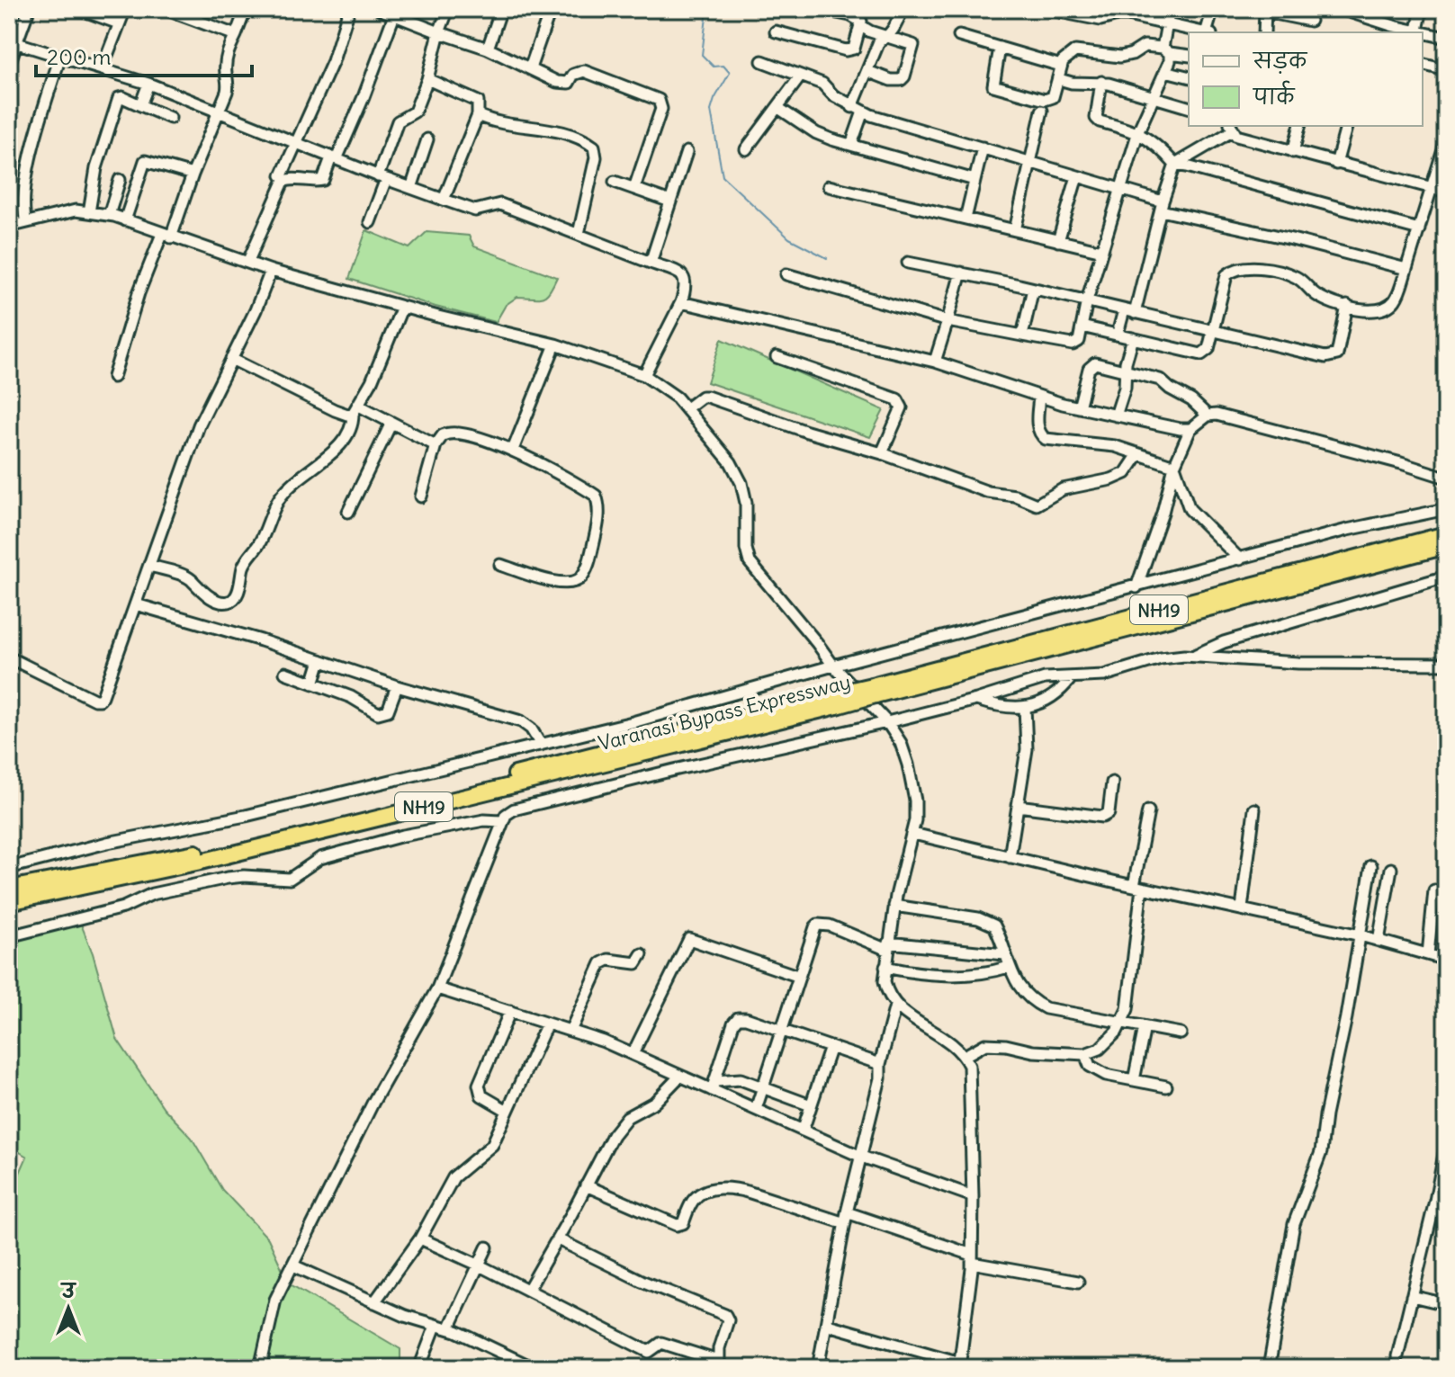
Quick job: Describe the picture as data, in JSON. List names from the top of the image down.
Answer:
{
  "streets": {
    "highway": ["NH19", "Varanasi Bypass Expressway"]
  },
  "legend": ["सड़क", "पार्क"],
  "scale_bar": "200 m",
  "north": "top"
}
